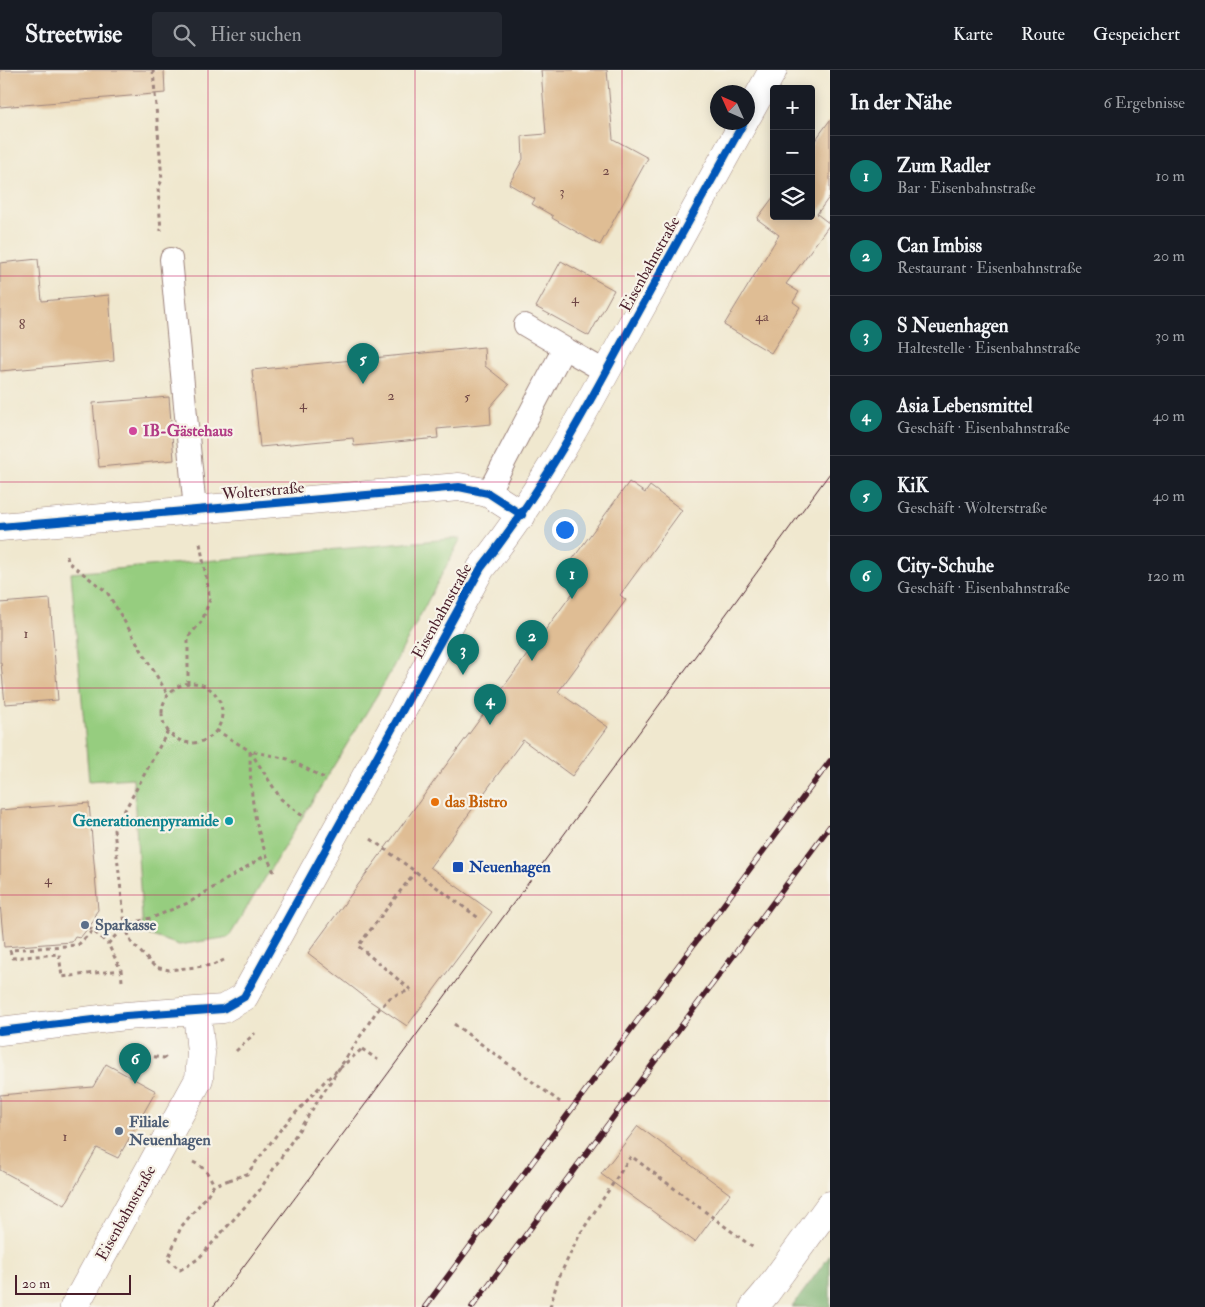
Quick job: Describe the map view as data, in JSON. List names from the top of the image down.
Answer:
{
  "streets": {
    "street": ["Eisenbahnstraße", "Wolterstraße"]
  },
  "crossings": [
    ["Eisenbahnstraße", "Wolterstraße"]
  ],
  "places": {
    "other": [
      "IB-Gästehaus",
      "das Bistro",
      "Generationenpyramide",
      "Sparkasse",
      "Filiale Neuenhagen"
    ],
    "transit": ["Neuenhagen"]
  },
  "house_numbers": [
    "2",
    "3",
    "4",
    "4a",
    "8",
    "2",
    "5",
    "4",
    "1",
    "4",
    "1"
  ],
  "scale_bar": "20 m",
  "north": "top left",
  "page": {
    "header": "Streetwise",
    "search": "Hier suchen",
    "nav": ["Karte", "Route", "Gespeichert"],
    "heading": ["In der Nähe", "6 Ergebnisse"],
    "map_buttons": ["+", "−"],
    "list": [
      {
        "mark": "1",
        "name": "Zum Radler",
        "note": "Bar · Eisenbahnstraße",
        "value": "10 m"
      },
      {
        "mark": "2",
        "name": "Can Imbiss",
        "note": "Restaurant · Eisenbahnstraße",
        "value": "20 m"
      },
      {
        "mark": "3",
        "name": "S Neuenhagen",
        "note": "Haltestelle · Eisenbahnstraße",
        "value": "30 m"
      },
      {
        "mark": "4",
        "name": "Asia Lebensmittel",
        "note": "Geschäft · Eisenbahnstraße",
        "value": "40 m"
      },
      {
        "mark": "5",
        "name": "KiK",
        "note": "Geschäft · Wolterstraße",
        "value": "40 m"
      },
      {
        "mark": "6",
        "name": "City-Schuhe",
        "note": "Geschäft · Eisenbahnstraße",
        "value": "120 m"
      }
    ],
    "pins": [
      "5",
      "1",
      "2",
      "3",
      "4",
      "6"
    ],
    "scale": "20 m"
  }
}
